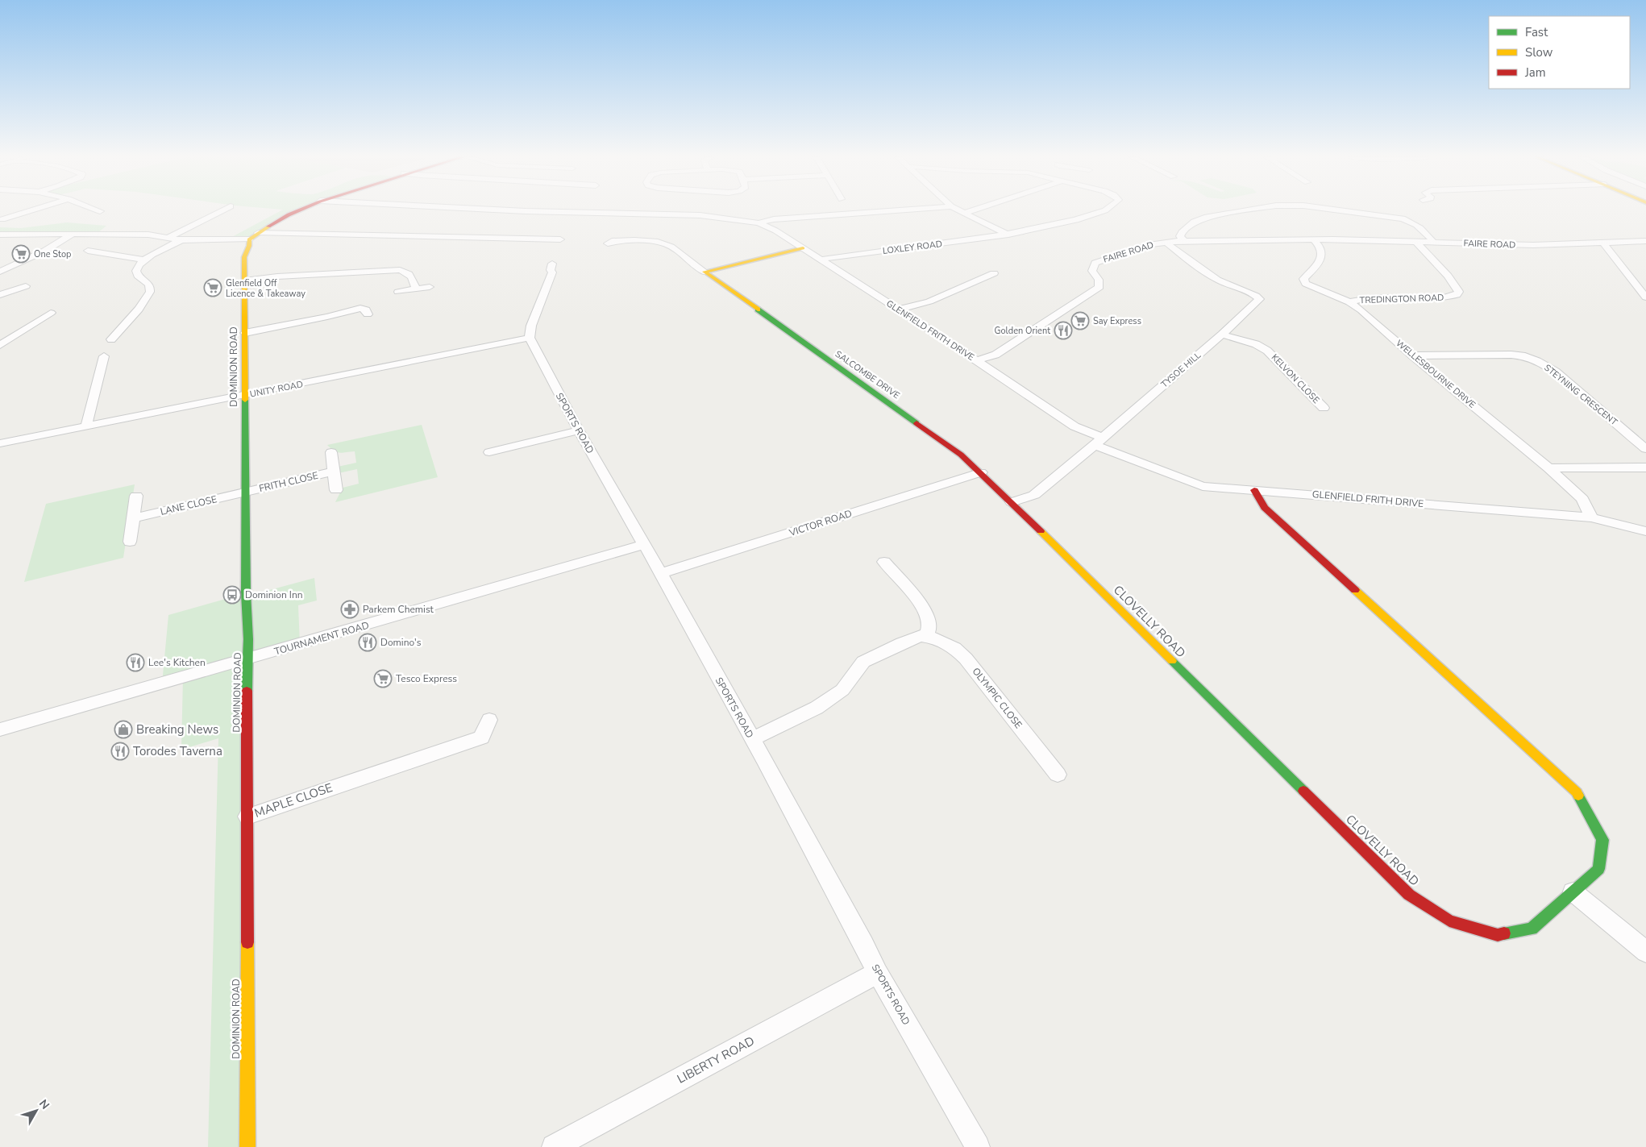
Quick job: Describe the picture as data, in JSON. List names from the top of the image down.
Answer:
{
  "streets": {
    "main road": ["DOMINION ROAD", "SALCOMBE DRIVE", "CLOVELLY ROAD"],
    "street": [
      "FAIRE ROAD",
      "LOXLEY ROAD",
      "TREDINGTON ROAD",
      "GLENFIELD FRITH DRIVE",
      "TYSOE HILL",
      "WELLESBOURNE DRIVE",
      "KELVON CLOSE",
      "UNITY ROAD",
      "STEYNING CRESCENT",
      "SPORTS ROAD",
      "FRITH CLOSE",
      "LANE CLOSE",
      "VICTOR ROAD",
      "TOURNAMENT ROAD",
      "OLYMPIC CLOSE",
      "MAPLE CLOSE",
      "LIBERTY ROAD"
    ]
  },
  "crossings": [
    ["FAIRE ROAD", "TREDINGTON ROAD"],
    ["FAIRE ROAD", "GLENFIELD FRITH DRIVE"],
    ["FAIRE ROAD", "TYSOE HILL"],
    ["FAIRE ROAD", "WELLESBOURNE DRIVE"],
    ["LOXLEY ROAD", "GLENFIELD FRITH DRIVE"],
    ["TREDINGTON ROAD", "WELLESBOURNE DRIVE"],
    ["GLENFIELD FRITH DRIVE", "TYSOE HILL"],
    ["GLENFIELD FRITH DRIVE", "WELLESBOURNE DRIVE"],
    ["GLENFIELD FRITH DRIVE", "CLOVELLY ROAD"],
    ["DOMINION ROAD", "UNITY ROAD"],
    ["DOMINION ROAD", "FRITH CLOSE"],
    ["DOMINION ROAD", "LANE CLOSE"],
    ["DOMINION ROAD", "TOURNAMENT ROAD"],
    ["DOMINION ROAD", "MAPLE CLOSE"],
    ["TYSOE HILL", "SALCOMBE DRIVE"],
    ["TYSOE HILL", "KELVON CLOSE"],
    ["TYSOE HILL", "CLOVELLY ROAD"],
    ["WELLESBOURNE DRIVE", "STEYNING CRESCENT"],
    ["SALCOMBE DRIVE", "VICTOR ROAD"],
    ["SALCOMBE DRIVE", "CLOVELLY ROAD"],
    ["UNITY ROAD", "SPORTS ROAD"],
    ["SPORTS ROAD", "VICTOR ROAD"],
    ["SPORTS ROAD", "TOURNAMENT ROAD"],
    ["SPORTS ROAD", "LIBERTY ROAD"],
    ["FRITH CLOSE", "LANE CLOSE"]
  ],
  "places": {
    "supermarket": [
      "One Stop",
      "Glenfield Off Licence & Takeaway",
      "Say Express",
      "Tesco Express"
    ],
    "restaurant": [
      "Golden Orient",
      "Domino's",
      "Lee's Kitchen",
      "Torodes Taverna"
    ],
    "bus stop": ["Dominion Inn"],
    "pharmacy": ["Parkem Chemist"],
    "shop": ["Breaking News"]
  },
  "legend": ["Fast", "Slow", "Jam"],
  "north": "top right"
}
